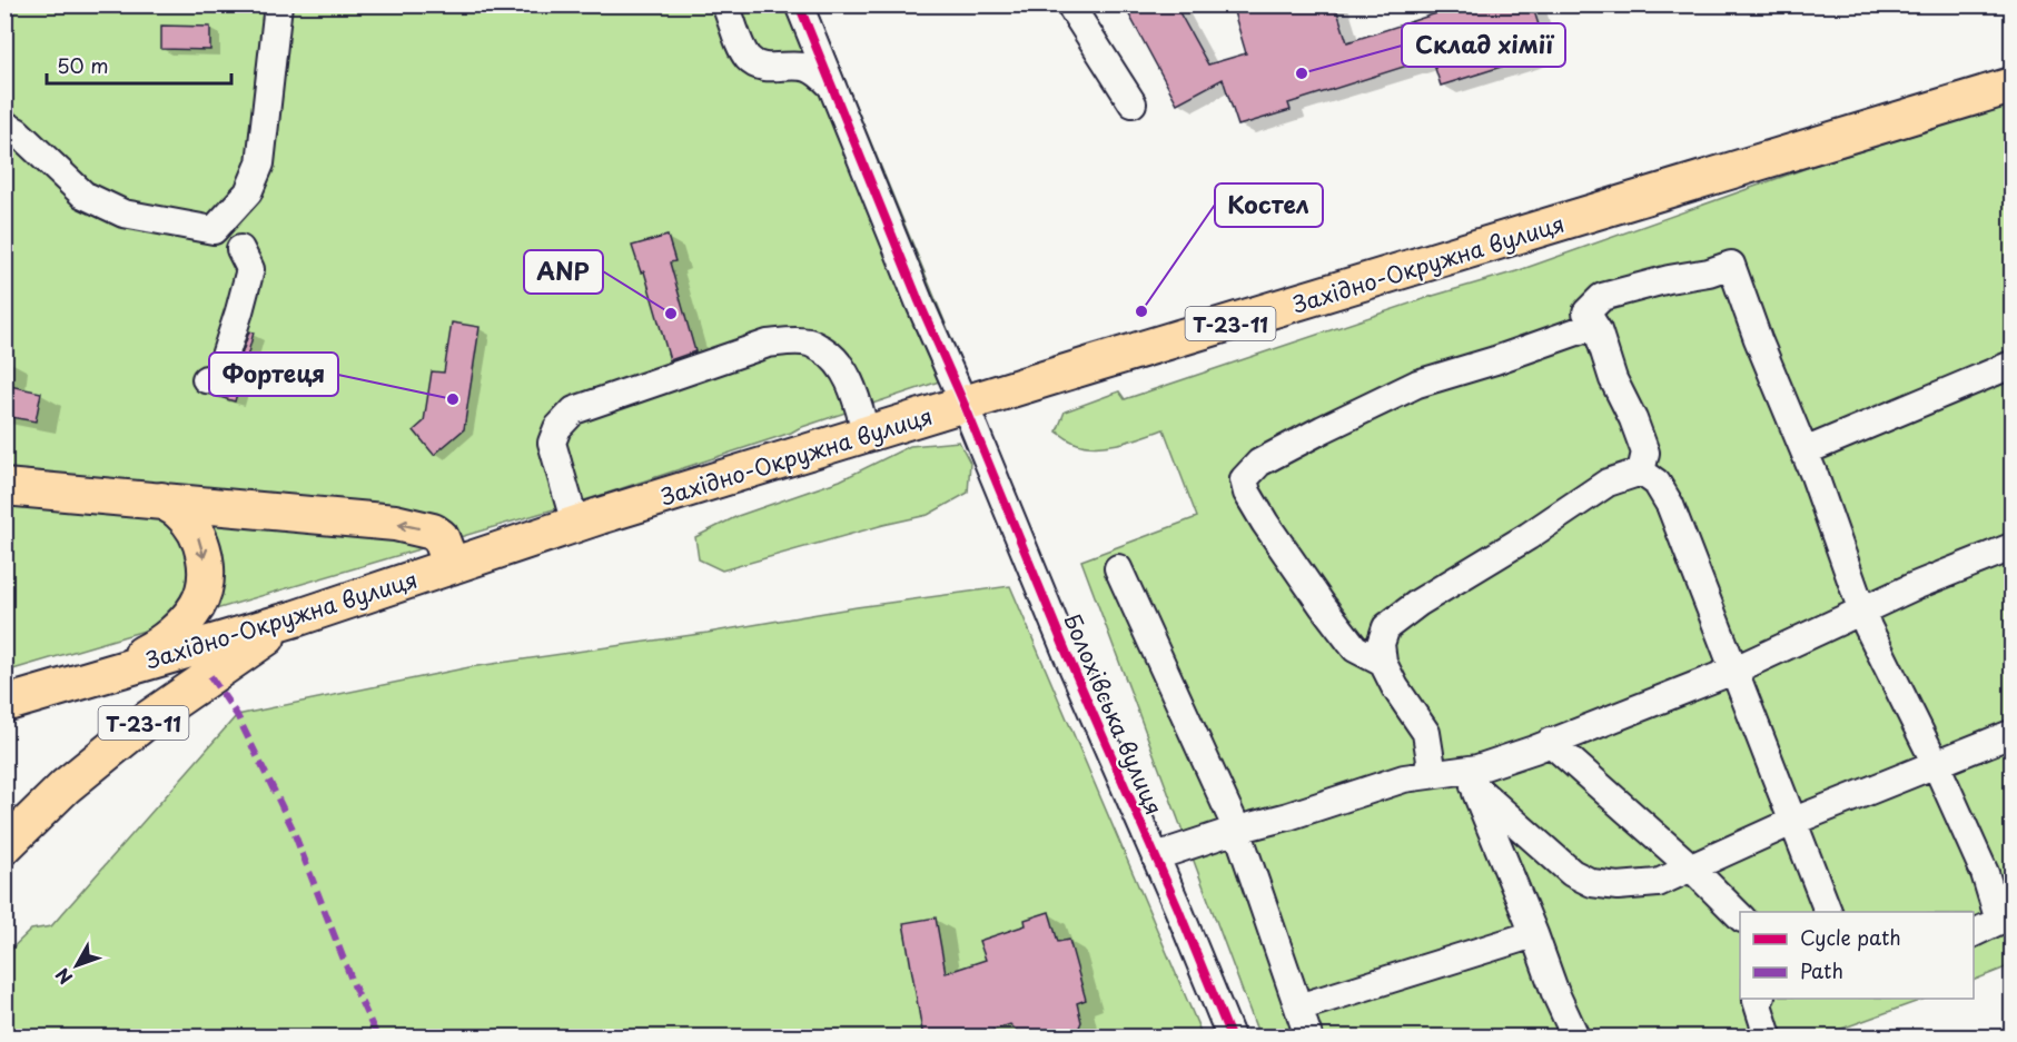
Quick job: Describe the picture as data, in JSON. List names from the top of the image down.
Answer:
{
  "streets": {
    "main road": ["Західно-Окружна вулиця", "Т-23-11"],
    "street": ["Болохівська вулиця"]
  },
  "crossings": [
    ["Західно-Окружна вулиця", "Т-23-11"],
    ["Західно-Окружна вулиця", "Болохівська вулиця"]
  ],
  "places": [
    "Склад хімії",
    "Костел",
    "ANP",
    "Фортеця"
  ],
  "legend": ["Cycle path", "Path"],
  "scale_bar": "50 m",
  "north": "bottom left"
}
